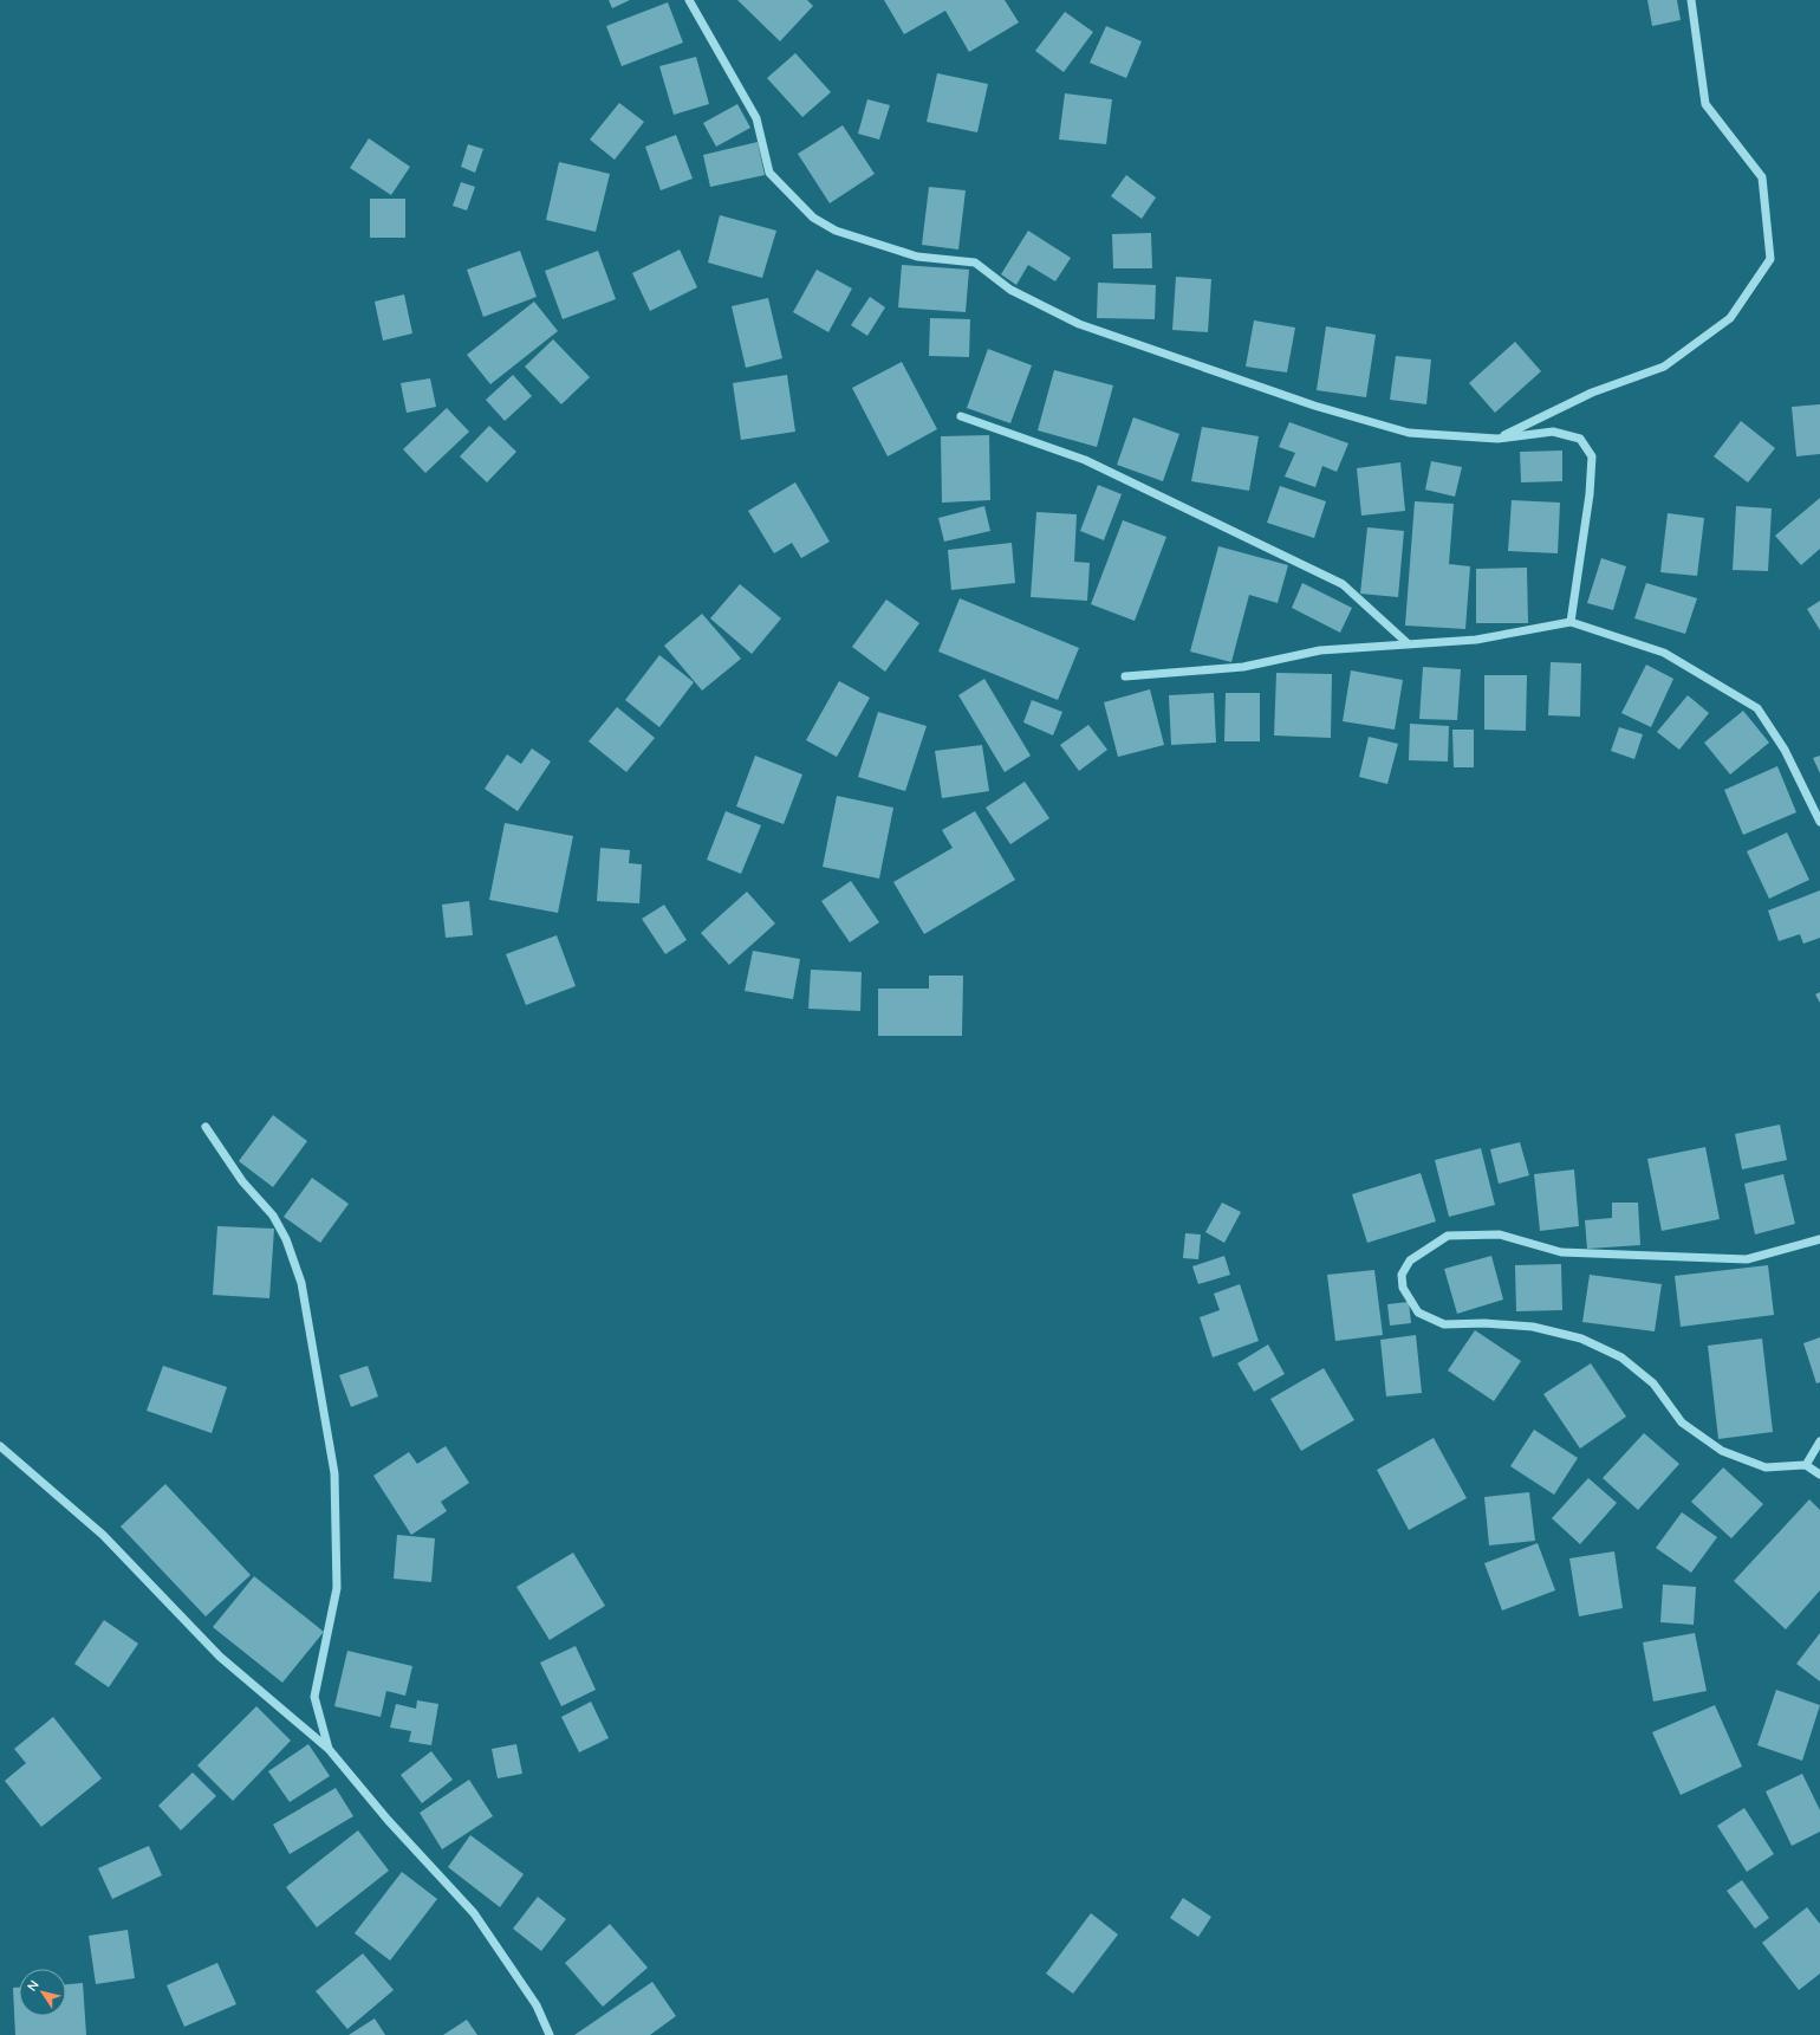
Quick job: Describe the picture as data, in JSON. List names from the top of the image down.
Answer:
{
  "north": "top left"
}
